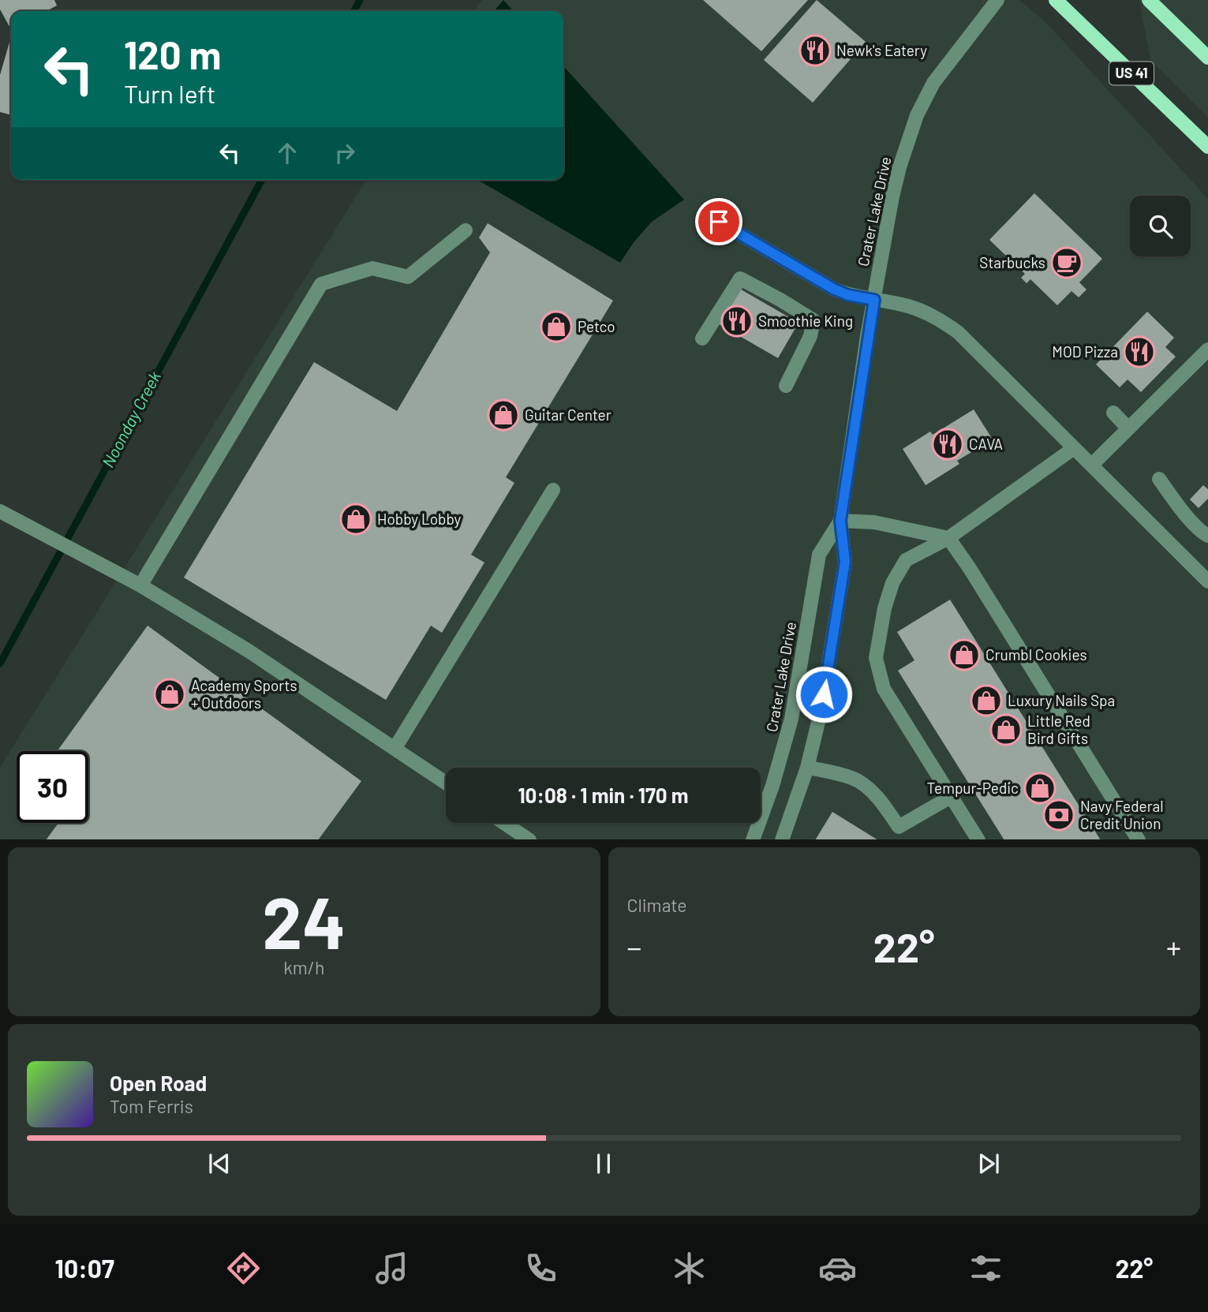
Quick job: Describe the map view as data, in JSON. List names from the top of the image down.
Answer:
{
  "streets": {
    "main road": ["US 41"],
    "street": ["Crater Lake Drive"]
  },
  "water": ["Noonday Creek"],
  "places": {
    "restaurant": [
      "Newk's Eatery",
      "Smoothie King",
      "MOD Pizza",
      "CAVA"
    ],
    "cafe": ["Starbucks"],
    "shop": [
      "Petco",
      "Guitar Center",
      "Hobby Lobby",
      "Crumbl Cookies",
      "Academy Sports + Outdoors",
      "Luxury Nails Spa",
      "Little Red Bird Gifts",
      "Tempur-Pedic"
    ],
    "bank": ["Navy Federal Credit Union"]
  },
  "page": {
    "turn": ["120 m", "Turn left"],
    "limit": "30",
    "trip": "10:08 · 1 min · 170 m",
    "tile": [
      ["24", "km/h"],
      "Climate"
    ],
    "heat": ["−", "22°", "+"],
    "song": ["Open Road", "Tom Ferris"],
    "tabs": ["10:07", "22°"]
  }
}
